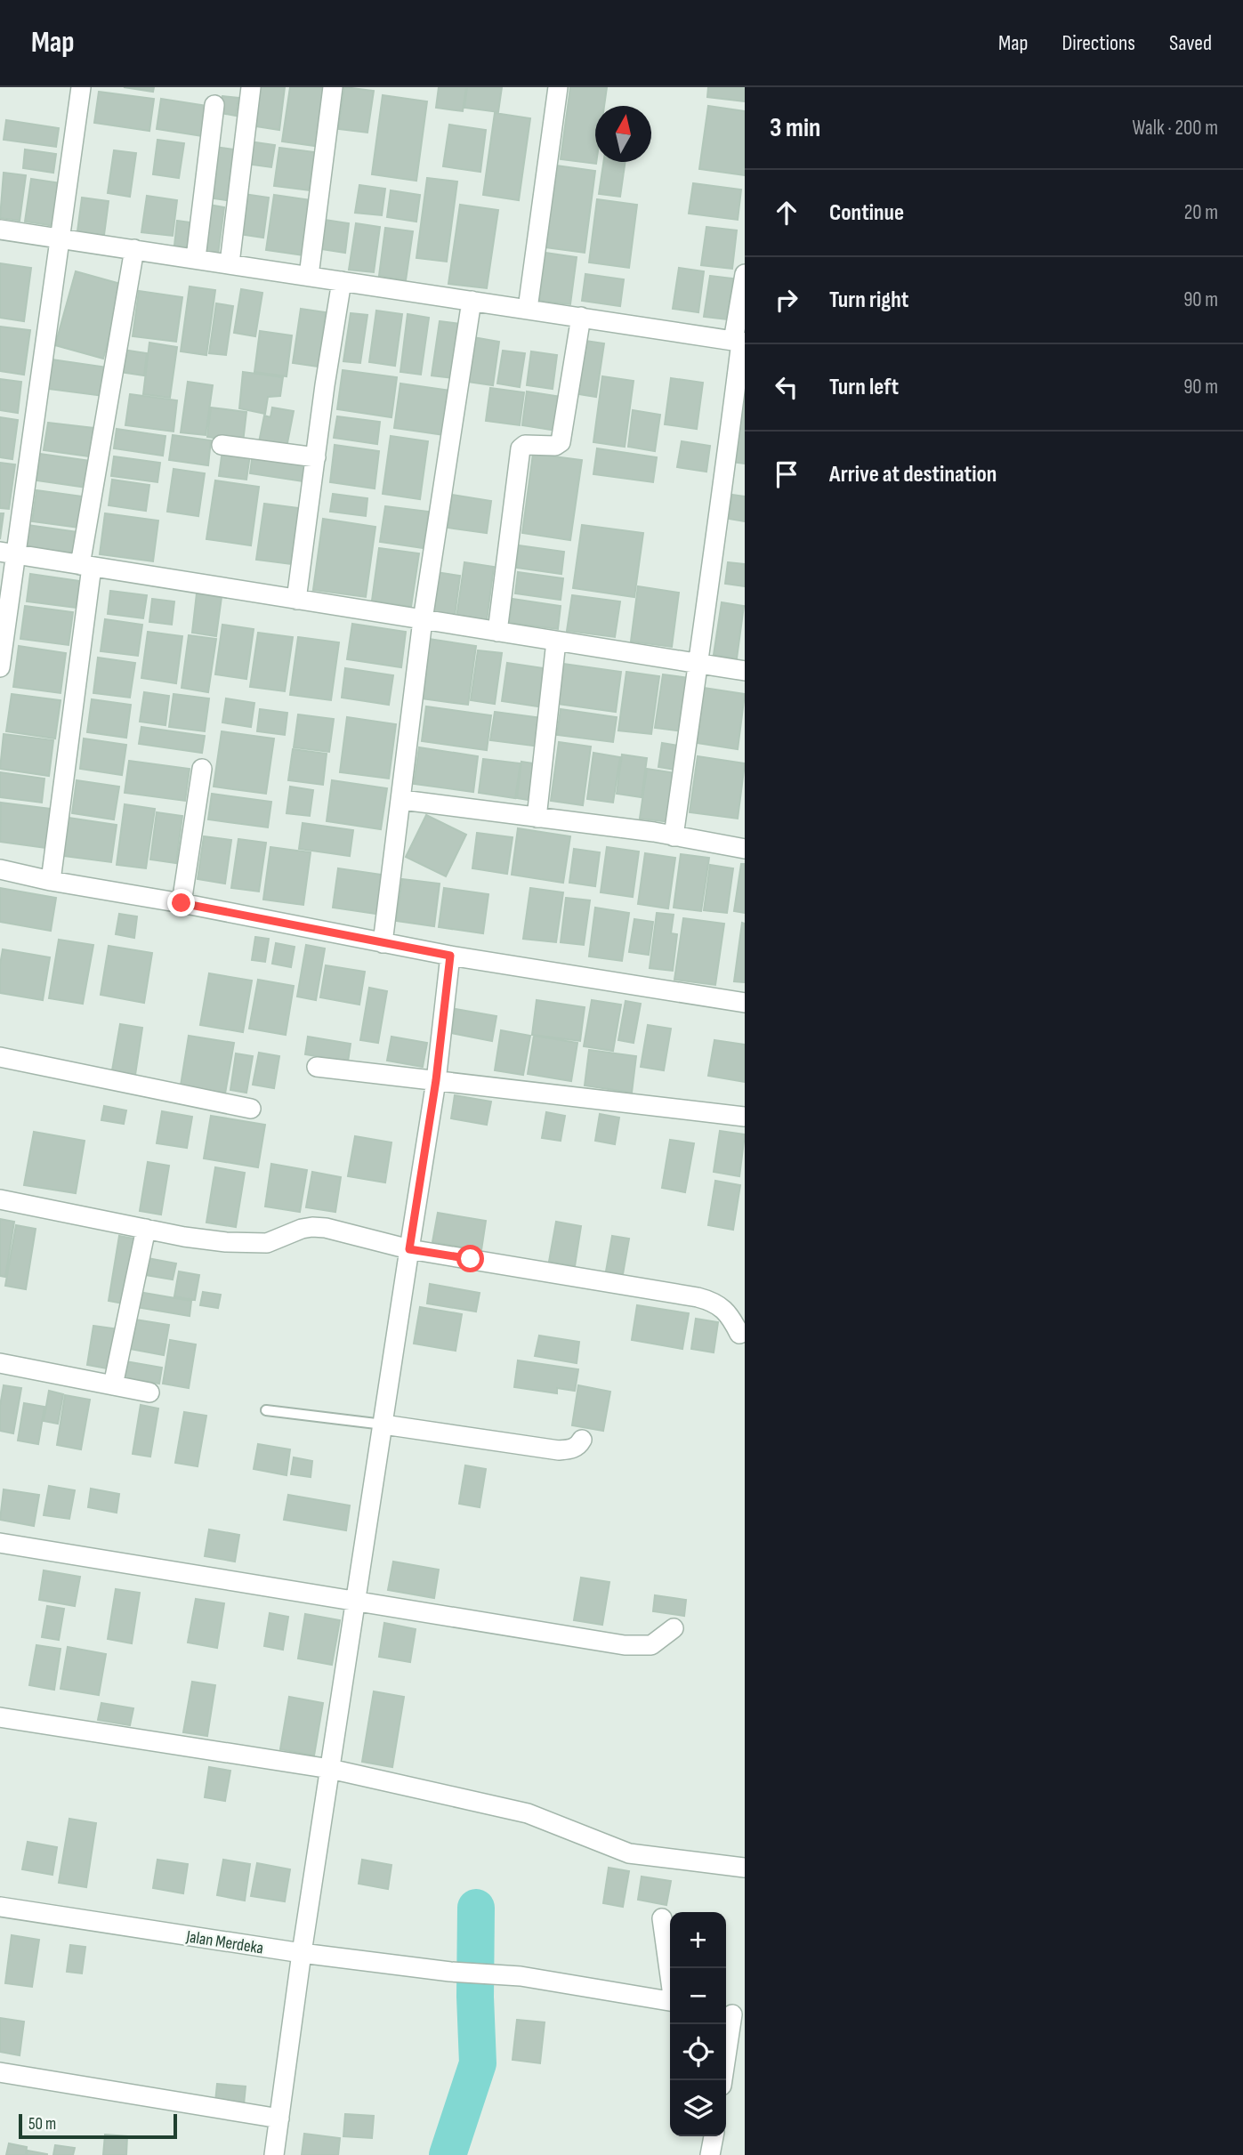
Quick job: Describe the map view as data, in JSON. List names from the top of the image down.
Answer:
{
  "streets": {
    "street": ["Jalan Merdeka"]
  },
  "scale_bar": "50 m",
  "north": "top",
  "page": {
    "header": "Map",
    "nav": ["Map", "Directions", "Saved"],
    "heading": ["3 min", "Walk · 200 m"],
    "list": [
      ["Continue", "20 m"],
      ["Turn right", "90 m"],
      ["Turn left", "90 m"],
      "Arrive at destination"
    ],
    "map_buttons": ["+", "−"],
    "scale": "50 m"
  }
}
